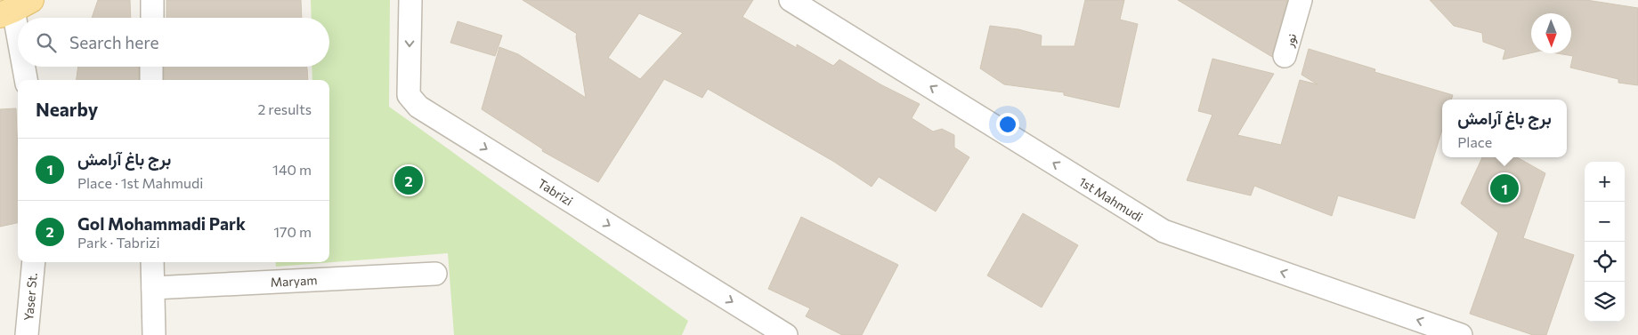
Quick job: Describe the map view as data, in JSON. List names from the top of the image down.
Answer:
{
  "streets": {
    "street": [
      "نور",
      "Tabrizi",
      "1st Mahmudi",
      "Maryam",
      "Yaser St."
    ]
  },
  "one_way": ["Tabrizi", "1st Mahmudi"],
  "north": "bottom",
  "page": {
    "search": "Search here",
    "heading": ["Nearby", "2 results"],
    "popup": ["برج باغ آرامش", "Place"],
    "list": [
      {
        "mark": "1",
        "name": "برج باغ آرامش",
        "note": "Place · 1st Mahmudi",
        "value": "140 m"
      },
      {
        "mark": "2",
        "name": "Gol Mohammadi Park",
        "note": "Park · Tabrizi",
        "value": "170 m"
      }
    ],
    "map_buttons": ["+", "−"],
    "pins": ["2", "1"]
  }
}
